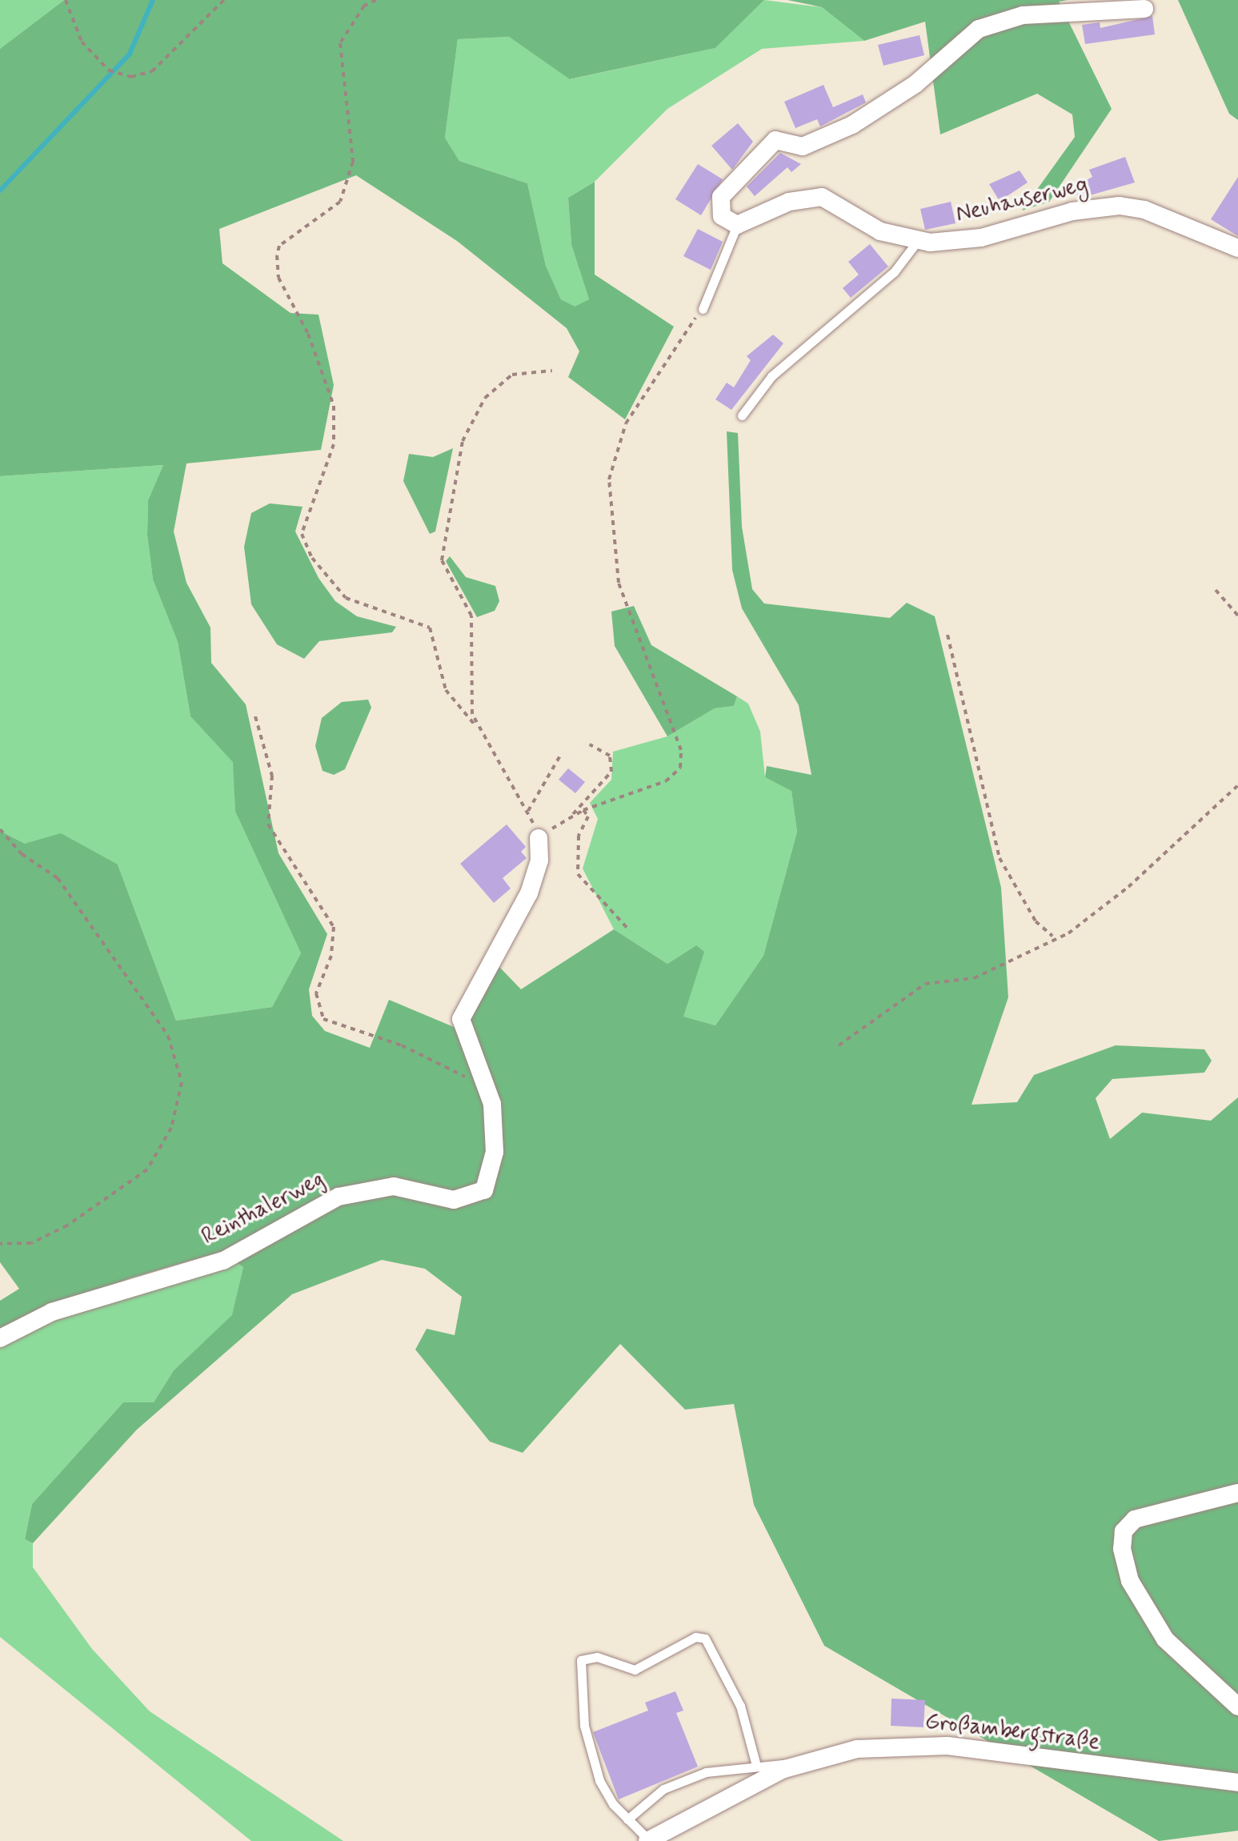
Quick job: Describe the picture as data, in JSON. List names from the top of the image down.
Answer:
{
  "streets": {
    "street": ["Neuhauserweg", "Reinthalerweg", "Großambergstraße"]
  }
}
